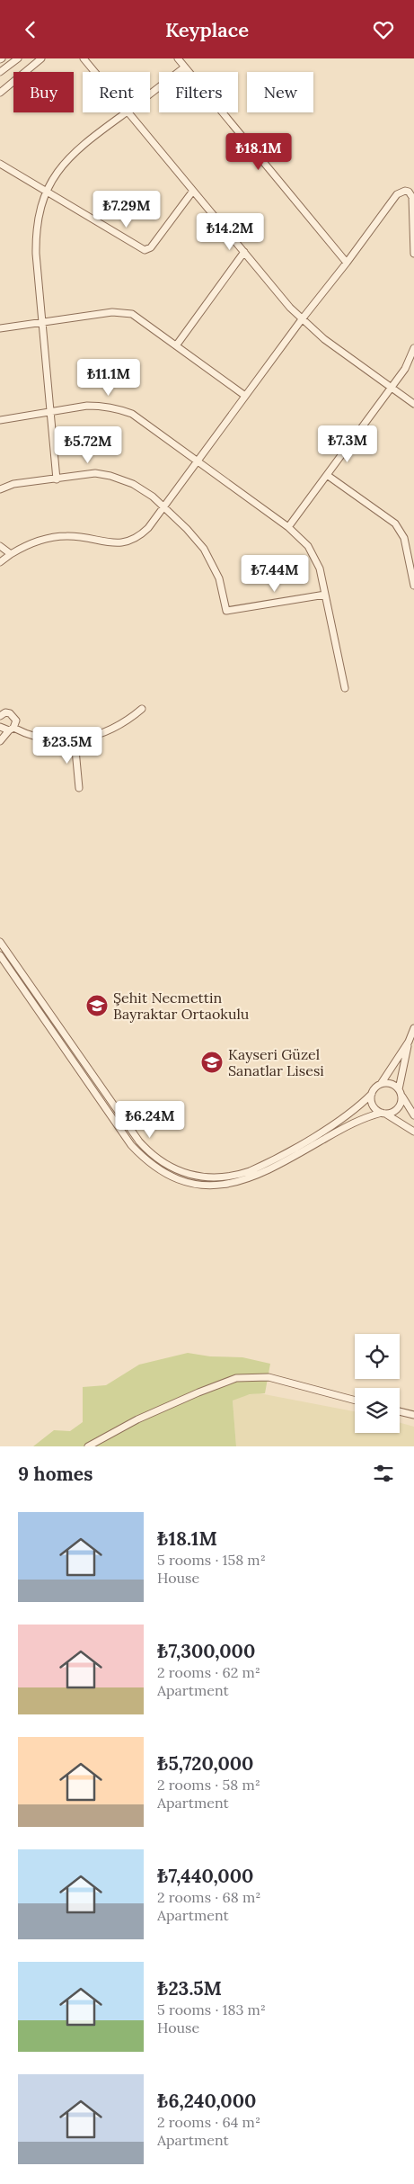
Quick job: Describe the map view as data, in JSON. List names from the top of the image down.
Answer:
{
  "places": {
    "school or university": ["Şehit Necmettin Bayraktar Ortaokulu", "Kayseri Güzel Sanatlar Lisesi"]
  },
  "page": {
    "header": "Keyplace",
    "chip": [
      "Buy",
      "Rent",
      "Filters",
      "New"
    ],
    "price": [
      "₺18.1M",
      "₺7.29M",
      "₺14.2M",
      "₺11.1M",
      "₺7.3M",
      "₺5.72M",
      "₺7.44M",
      "₺23.5M",
      "₺6.24M"
    ],
    "heading": "9 homes",
    "list": [
      {
        "name": "₺18.1M",
        "note": "5 rooms · 158 m² · House"
      },
      {
        "name": "₺7,300,000",
        "note": "2 rooms · 62 m² · Apartment"
      },
      {
        "name": "₺5,720,000",
        "note": "2 rooms · 58 m² · Apartment"
      },
      {
        "name": "₺7,440,000",
        "note": "2 rooms · 68 m² · Apartment"
      },
      {
        "name": "₺23.5M",
        "note": "5 rooms · 183 m² · House"
      },
      {
        "name": "₺6,240,000",
        "note": "2 rooms · 64 m² · Apartment"
      }
    ]
  }
}
